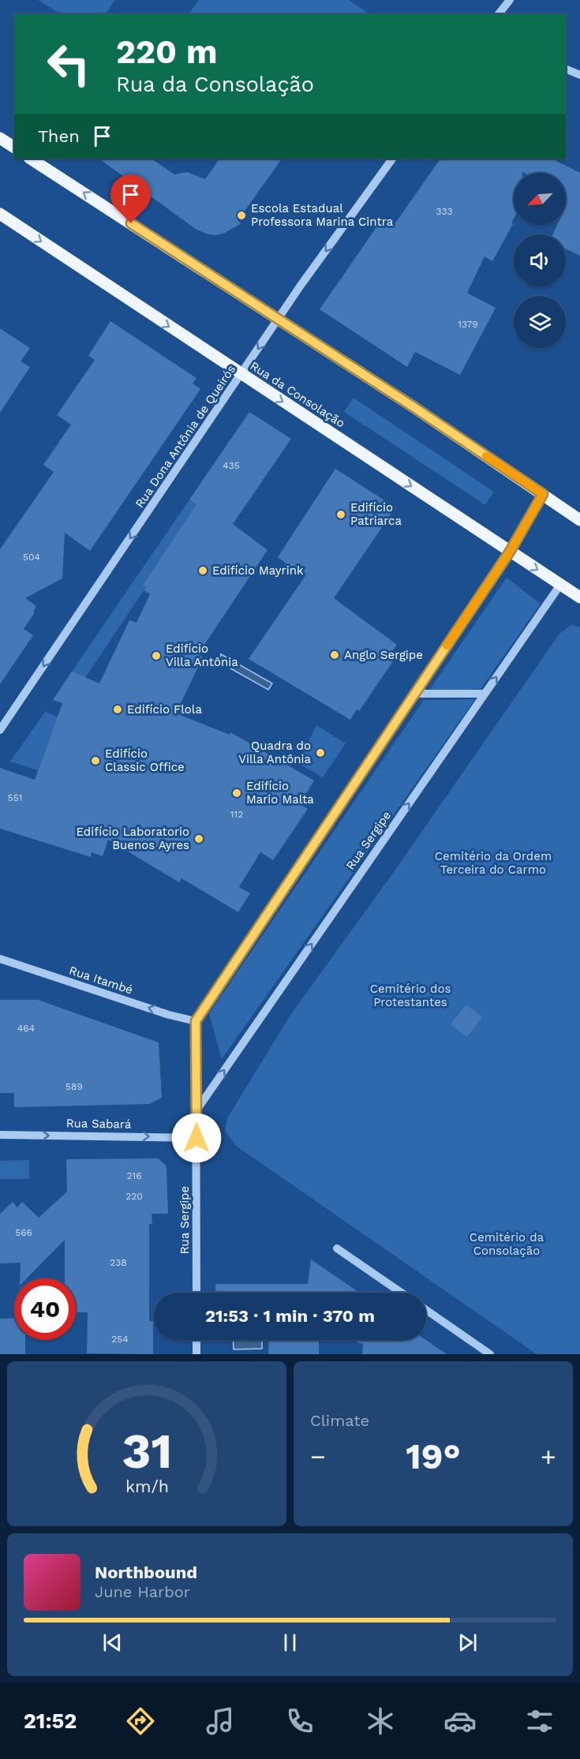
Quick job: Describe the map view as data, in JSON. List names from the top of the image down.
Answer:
{
  "streets": {
    "main road": ["Rua da Consolação"],
    "street": [
      "Rua Dona Antônia de Queirós",
      "Rua Sergipe",
      "Rua Itambé",
      "Rua Sabará"
    ]
  },
  "crossings": [
    ["Rua da Consolação", "Rua Dona Antônia de Queirós"],
    ["Rua da Consolação", "Rua Sergipe"],
    ["Rua Sergipe", "Rua Itambé"],
    ["Rua Sergipe", "Rua Sabará"]
  ],
  "one_way": ["Rua Dona Antônia de Queirós", "Rua Itambé", "Rua Sabará"],
  "parks": ["Cemitério da Ordem Terceira do Carmo", "Cemitério dos Protestantes", "Cemitério da Consolação"],
  "places": [
    "Escola Estadual Professora Marina Cintra",
    "Edifício Patriarca",
    "Edifício Mayrink",
    "Anglo Sergipe",
    "Edifício Villa Antônia",
    "Edifício Flola",
    "Quadra do Villa Antônia",
    "Edifício Classic Office",
    "Edifício Mario Malta",
    "Edifício Laboratorio Buenos Ayres"
  ],
  "house_numbers": [
    "333",
    "1379",
    "435",
    "504",
    "551",
    "112",
    "464",
    "589",
    "216",
    "220",
    "566",
    "238",
    "254"
  ],
  "north": "bottom left",
  "page": {
    "turn": ["220 m", "Rua da Consolação"],
    "then": "Then",
    "limit": "40",
    "trip": "21:53 · 1 min · 370 m",
    "tile": "Climate",
    "heat": ["−", "19°", "+"],
    "song": ["Northbound", "June Harbor"],
    "tabs": "21:52",
    "gauge": ["31", "km/h"]
  }
}
